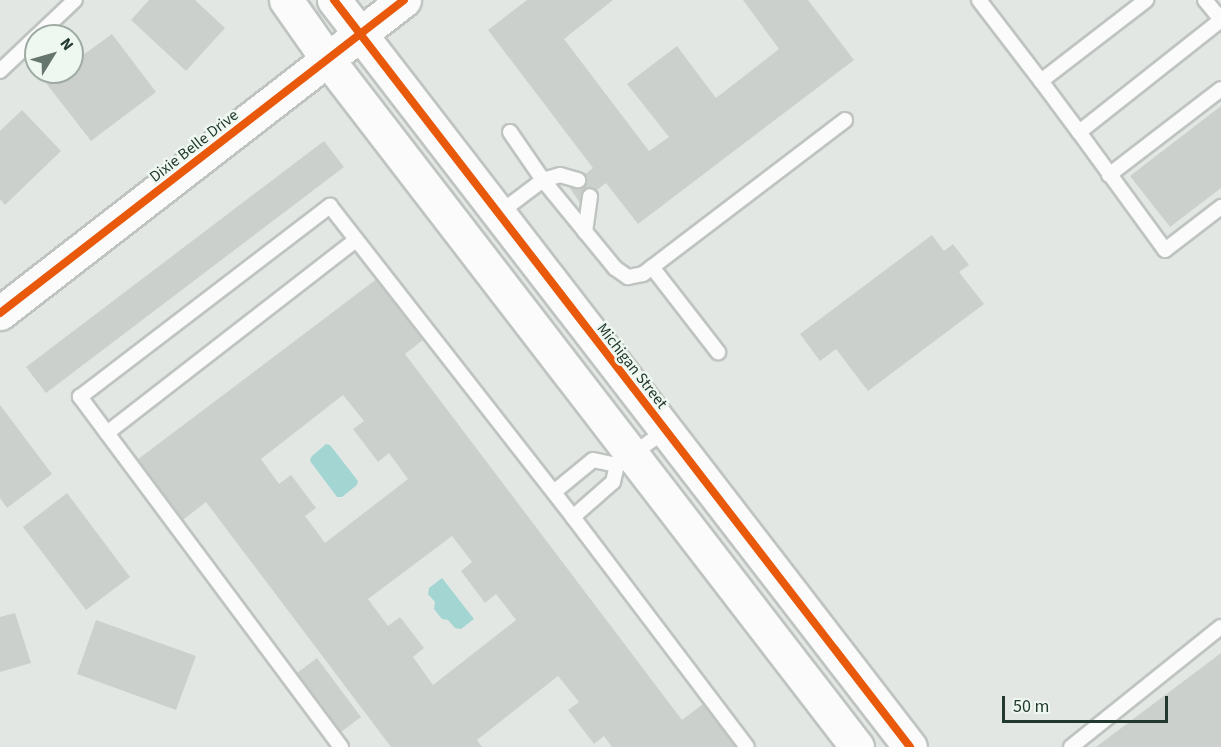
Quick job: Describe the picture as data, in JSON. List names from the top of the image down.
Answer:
{
  "streets": {
    "street": ["Dixie Belle Drive", "Michigan Street"]
  },
  "crossings": [
    ["Dixie Belle Drive", "Michigan Street"]
  ],
  "scale_bar": "50 m",
  "north": "top right"
}
